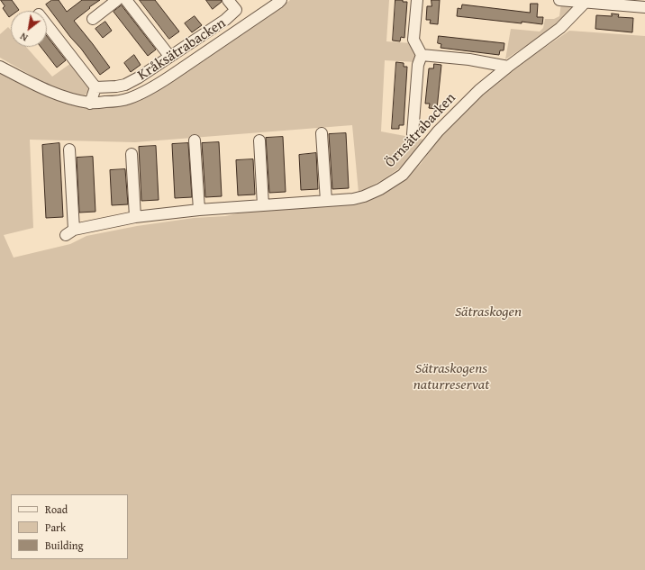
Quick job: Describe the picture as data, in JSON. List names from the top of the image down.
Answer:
{
  "streets": {
    "street": ["Kråksätrabacken", "Örnsätrabacken"]
  },
  "parks": ["Sätraskogen", "Sätraskogens naturreservat"],
  "legend": ["Road", "Park", "Building"],
  "north": "bottom left"
}
